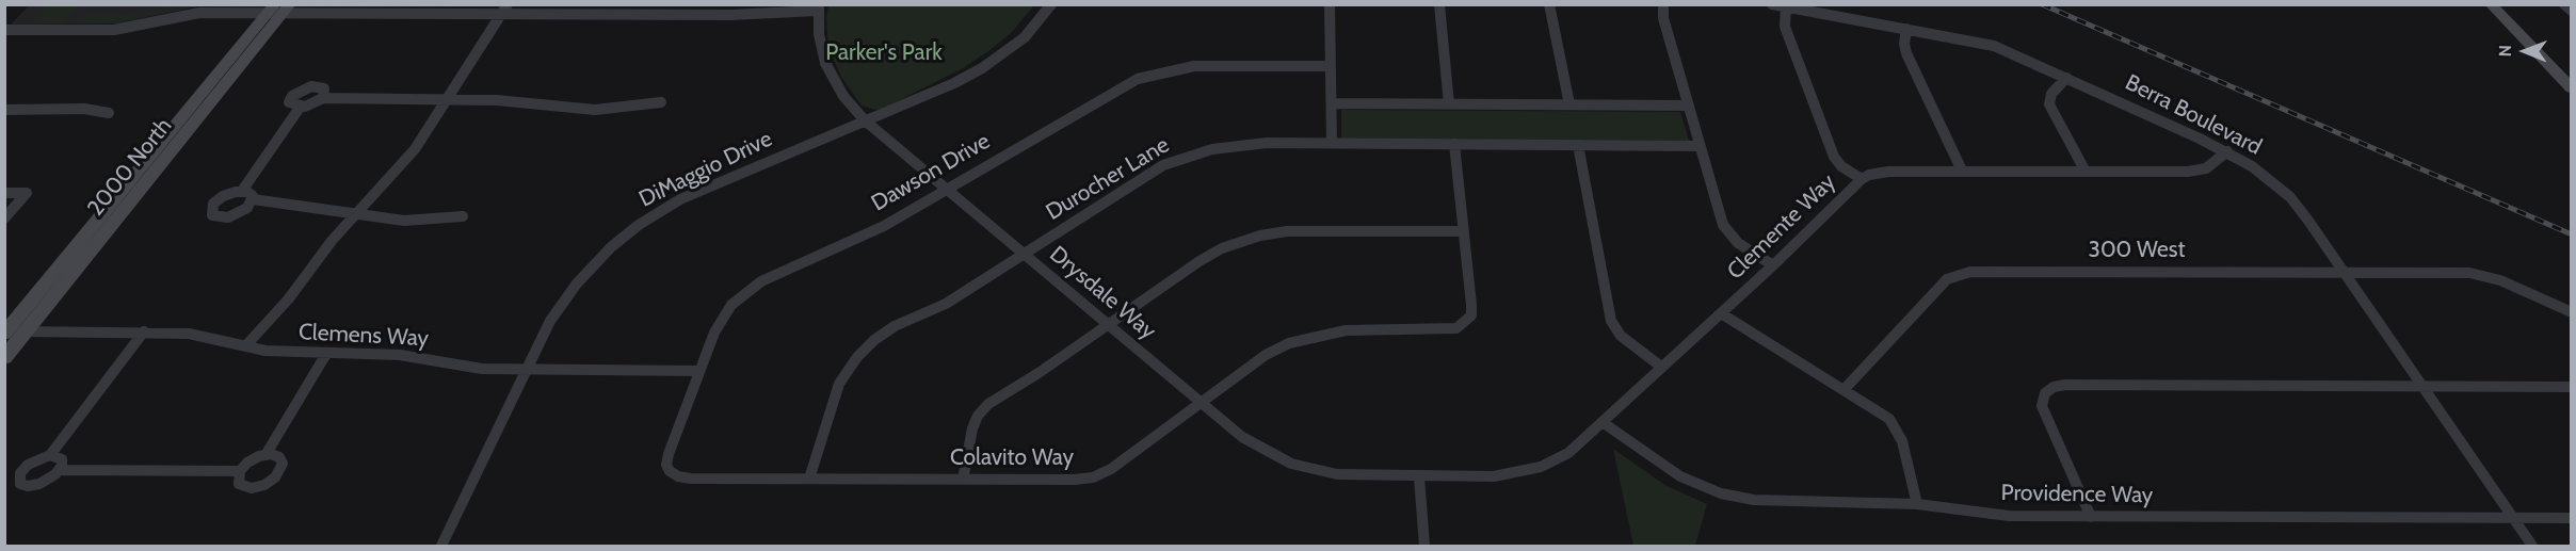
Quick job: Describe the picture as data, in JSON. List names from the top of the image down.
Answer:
{
  "streets": {
    "street": [
      "Berra Boulevard",
      "2000 North",
      "DiMaggio Drive",
      "Dawson Drive",
      "Durocher Lane",
      "Clemente Way",
      "300 West",
      "Drysdale Way",
      "Clemens Way",
      "Colavito Way",
      "Providence Way"
    ]
  },
  "crossings": [
    ["Berra Boulevard", "Clemente Way"],
    ["Berra Boulevard", "300 West"],
    ["Berra Boulevard", "Providence Way"],
    ["2000 North", "Clemens Way"],
    ["DiMaggio Drive", "Drysdale Way"],
    ["DiMaggio Drive", "Clemens Way"],
    ["Dawson Drive", "Drysdale Way"],
    ["Dawson Drive", "Clemens Way"],
    ["Dawson Drive", "Colavito Way"],
    ["Durocher Lane", "Drysdale Way"],
    ["Durocher Lane", "Colavito Way"],
    ["Clemente Way", "Drysdale Way"],
    ["Clemente Way", "Providence Way"],
    ["Drysdale Way", "Colavito Way"]
  ],
  "parks": ["Parker's Park"],
  "north": "left"
}
